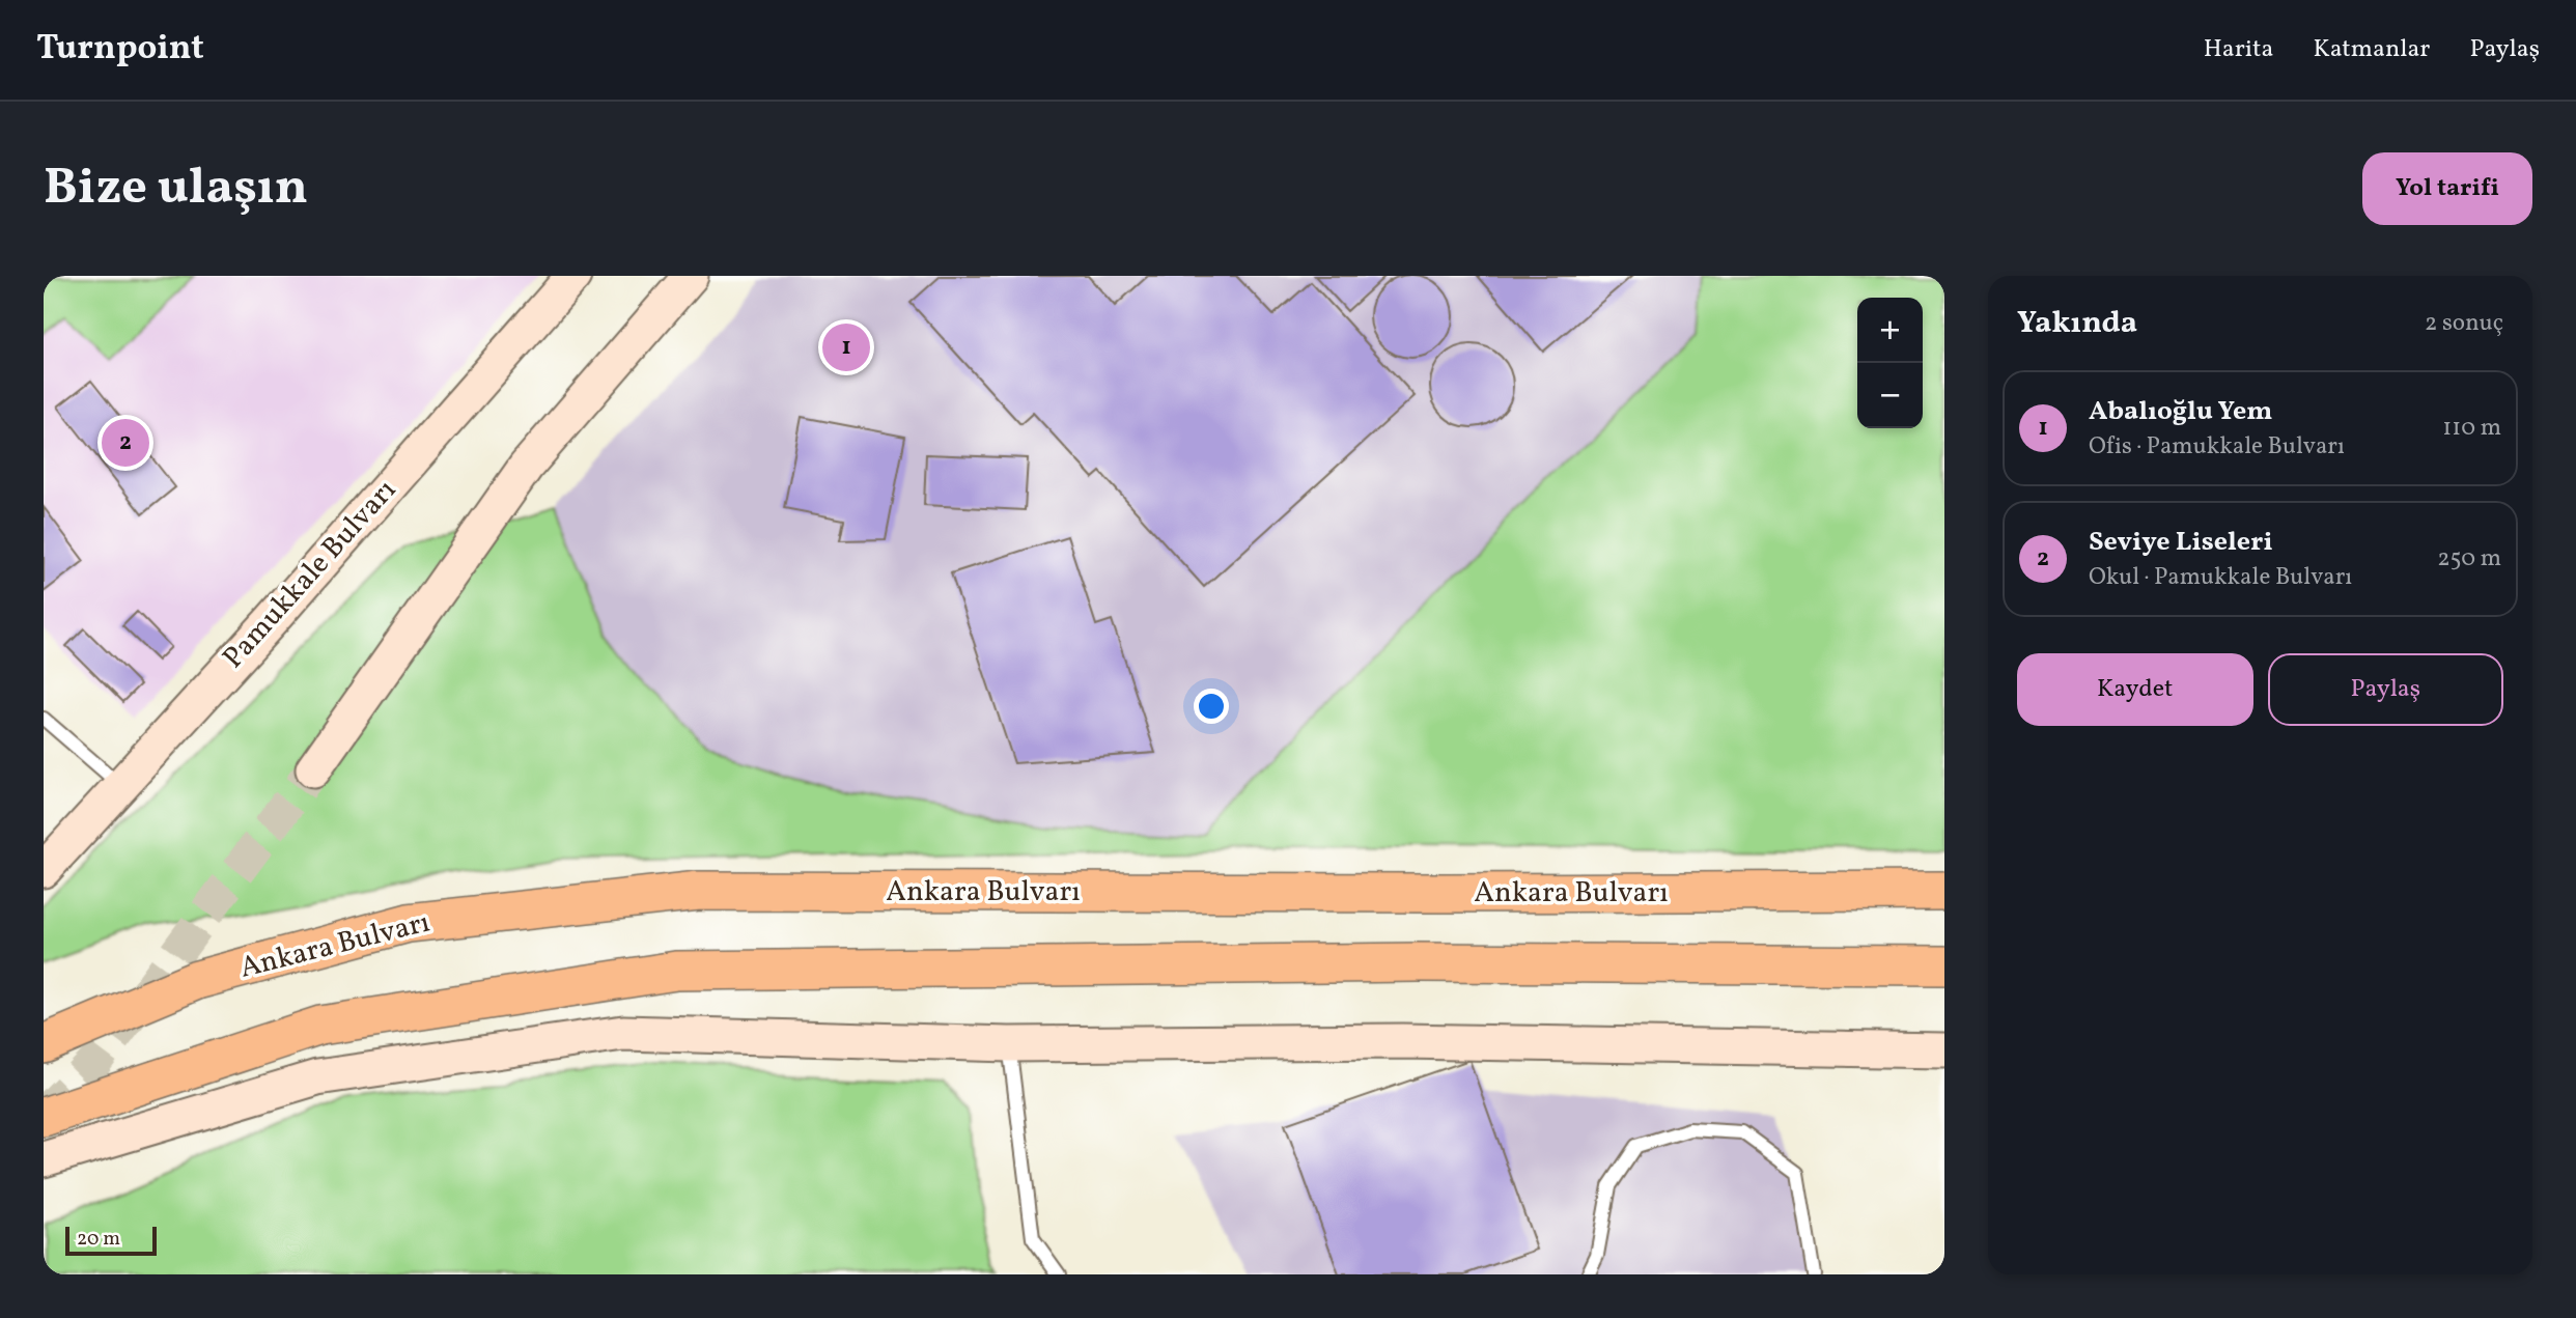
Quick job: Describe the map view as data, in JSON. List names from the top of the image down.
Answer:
{
  "streets": {
    "main road": ["Pamukkale Bulvarı", "Ankara Bulvarı"]
  },
  "scale_bar": "20 m",
  "page": {
    "header": "Turnpoint",
    "nav": ["Harita", "Katmanlar", "Paylaş"],
    "buttons": [
      "Yol tarifi",
      ["Kaydet", "Paylaş"]
    ],
    "title": "Bize ulaşın",
    "heading": ["Yakında", "2 sonuç"],
    "map_buttons": ["+", "−"],
    "pins": ["1", "2"],
    "list": [
      {
        "mark": "1",
        "name": "Abalıoğlu Yem",
        "note": "Ofis · Pamukkale Bulvarı",
        "value": "110 m"
      },
      {
        "mark": "2",
        "name": "Seviye Liseleri",
        "note": "Okul · Pamukkale Bulvarı",
        "value": "250 m"
      }
    ],
    "scale": "20 m"
  }
}
